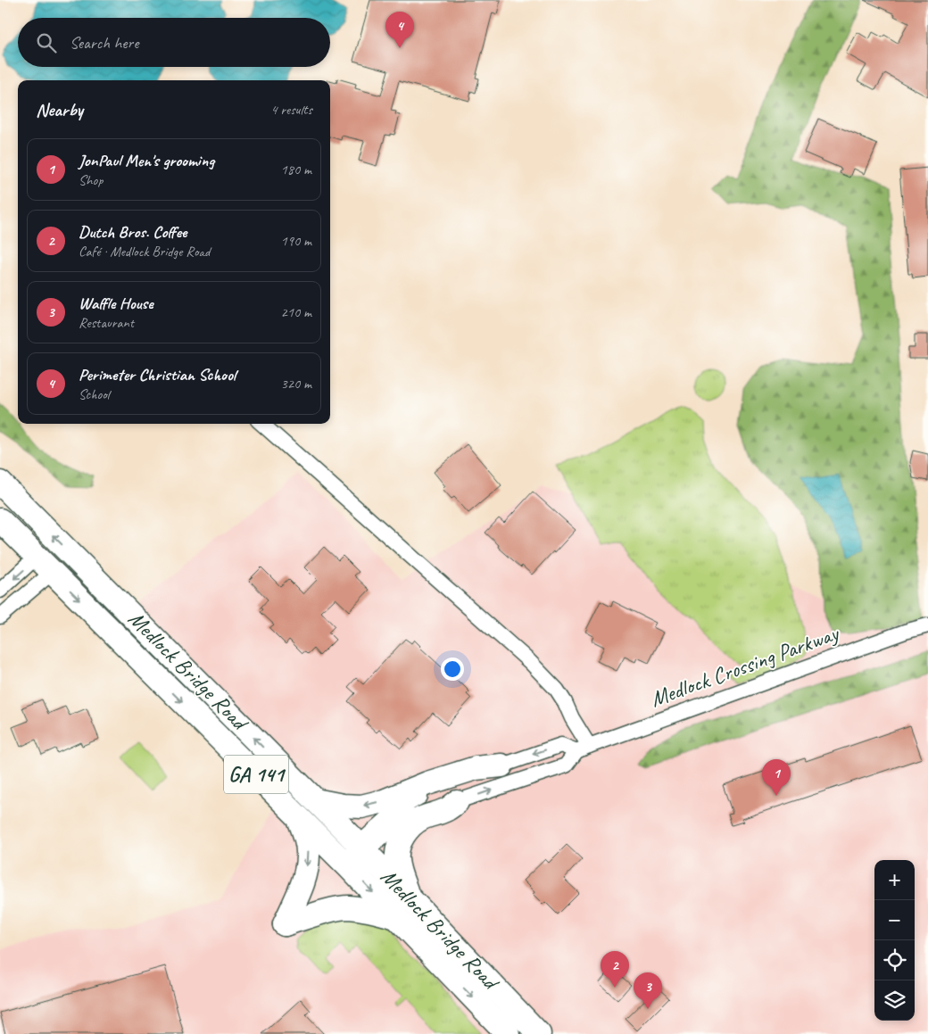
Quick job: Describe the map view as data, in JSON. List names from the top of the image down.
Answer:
{
  "streets": {
    "highway": ["Medlock Bridge Road", "GA 141"],
    "street": ["Medlock Crossing Parkway"]
  },
  "crossings": [
    ["Medlock Crossing Parkway", "Medlock Bridge Road"]
  ],
  "page": {
    "pins": [
      "4",
      "1",
      "2",
      "3"
    ],
    "search": "Search here",
    "heading": ["Nearby", "4 results"],
    "list": [
      {
        "mark": "1",
        "name": "JonPaul Men's grooming",
        "note": "Shop",
        "value": "180 m"
      },
      {
        "mark": "2",
        "name": "Dutch Bros. Coffee",
        "note": "Café · Medlock Bridge Road",
        "value": "190 m"
      },
      {
        "mark": "3",
        "name": "Waffle House",
        "note": "Restaurant",
        "value": "210 m"
      },
      {
        "mark": "4",
        "name": "Perimeter Christian School",
        "note": "School",
        "value": "320 m"
      }
    ],
    "map_buttons": ["+", "−"]
  }
}
